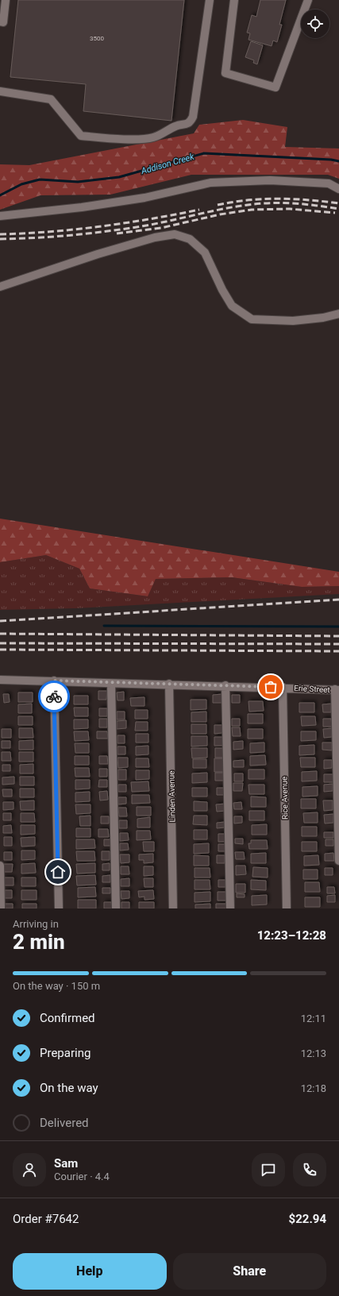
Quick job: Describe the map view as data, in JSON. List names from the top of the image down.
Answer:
{
  "streets": {
    "street": ["Erie Street", "Linden Avenue", "Rice Avenue"]
  },
  "crossings": [
    ["Erie Street", "Linden Avenue"],
    ["Erie Street", "Rice Avenue"]
  ],
  "water": ["Addison Creek"],
  "house_numbers": ["3500"],
  "page": {
    "heading": ["2 min", "Arriving in", "12:23–12:28"],
    "panel": [
      "Sam",
      "Courier · 4.4",
      "Order #7642",
      "$22.94"
    ],
    "bar": "On the way · 150 m",
    "list": [
      ["Confirmed", "12:11"],
      ["Preparing", "12:13"],
      ["On the way", "12:18"],
      "Delivered"
    ],
    "buttons": ["Help", "Share"]
  }
}
